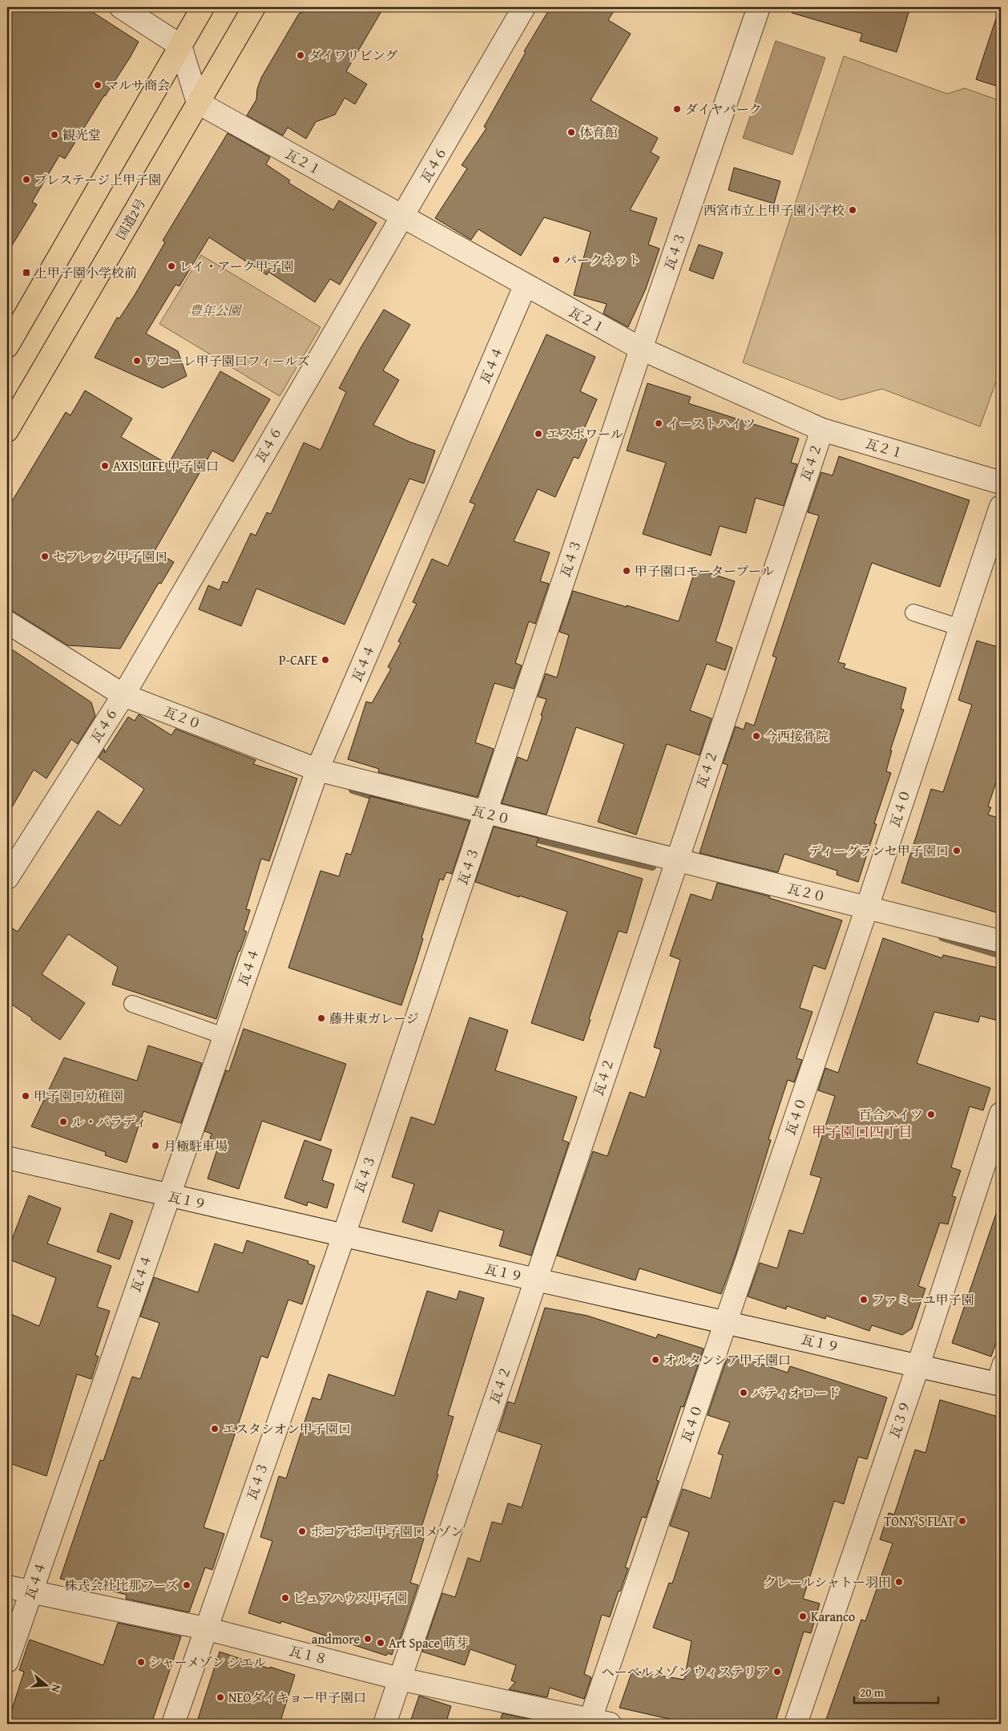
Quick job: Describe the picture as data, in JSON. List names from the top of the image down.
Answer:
{
  "streets": {
    "highway": ["国道2号"],
    "street": [
      "瓦２１",
      "瓦４６",
      "瓦４３",
      "瓦４４",
      "瓦４２",
      "瓦２０",
      "瓦４０",
      "瓦１９",
      "瓦３９",
      "瓦１８"
    ]
  },
  "crossings": [
    ["瓦２１", "瓦４６"],
    ["瓦２１", "国道2号"],
    ["瓦２１", "瓦４３"],
    ["瓦２１", "瓦４４"],
    ["瓦２１", "瓦４２"],
    ["瓦４６", "瓦２０"],
    ["瓦４３", "瓦２０"],
    ["瓦４３", "瓦１９"],
    ["瓦４３", "瓦１８"],
    ["瓦４４", "瓦２０"],
    ["瓦４４", "瓦１９"],
    ["瓦４４", "瓦１８"],
    ["瓦４２", "瓦２０"],
    ["瓦４２", "瓦１９"],
    ["瓦４２", "瓦１８"],
    ["瓦２０", "瓦４０"],
    ["瓦４０", "瓦１９"],
    ["瓦４０", "瓦１８"],
    ["瓦１９", "瓦３９"]
  ],
  "districts": ["甲子園口四丁目"],
  "parks": ["豊年公園"],
  "places": {
    "other": [
      "ダイワリビング",
      "マルサ商会",
      "ダイヤパーク",
      "体育館",
      "観光堂",
      "プレステージ上甲子園",
      "西宮市立上甲子園小学校",
      "パークネット",
      "レイ・アーク甲子園",
      "ワコーレ甲子園口フィールズ",
      "イーストハイツ",
      "エスポワール",
      "AXIS LIFE 甲子園口",
      "セフレック甲子園口",
      "甲子園口モータープール",
      "P-CAFE",
      "今西接骨院",
      "ディーグランセ甲子園口",
      "藤井東ガレージ",
      "甲子園口幼稚園",
      "百合ハイツ",
      "ル・パラディ",
      "月極駐車場",
      "ファミーユ甲子園",
      "オルタンシア甲子園口",
      "パティオロード",
      "エスタシオン甲子園口",
      "TONY'S FLAT",
      "ポコアポコ甲子園口メゾン",
      "クレールシャトー羽田",
      "株式会社比那フーズ",
      "ピュアハウス甲子園",
      "Karanco",
      "andmore",
      "Art Space 萌芽",
      "シャーメゾン シエル",
      "ヘーベルメゾン ウィステリア",
      "NEOダイキョー甲子園口"
    ],
    "transit": ["上甲子園小学校前"]
  },
  "scale_bar": "20 m",
  "north": "right"
}
